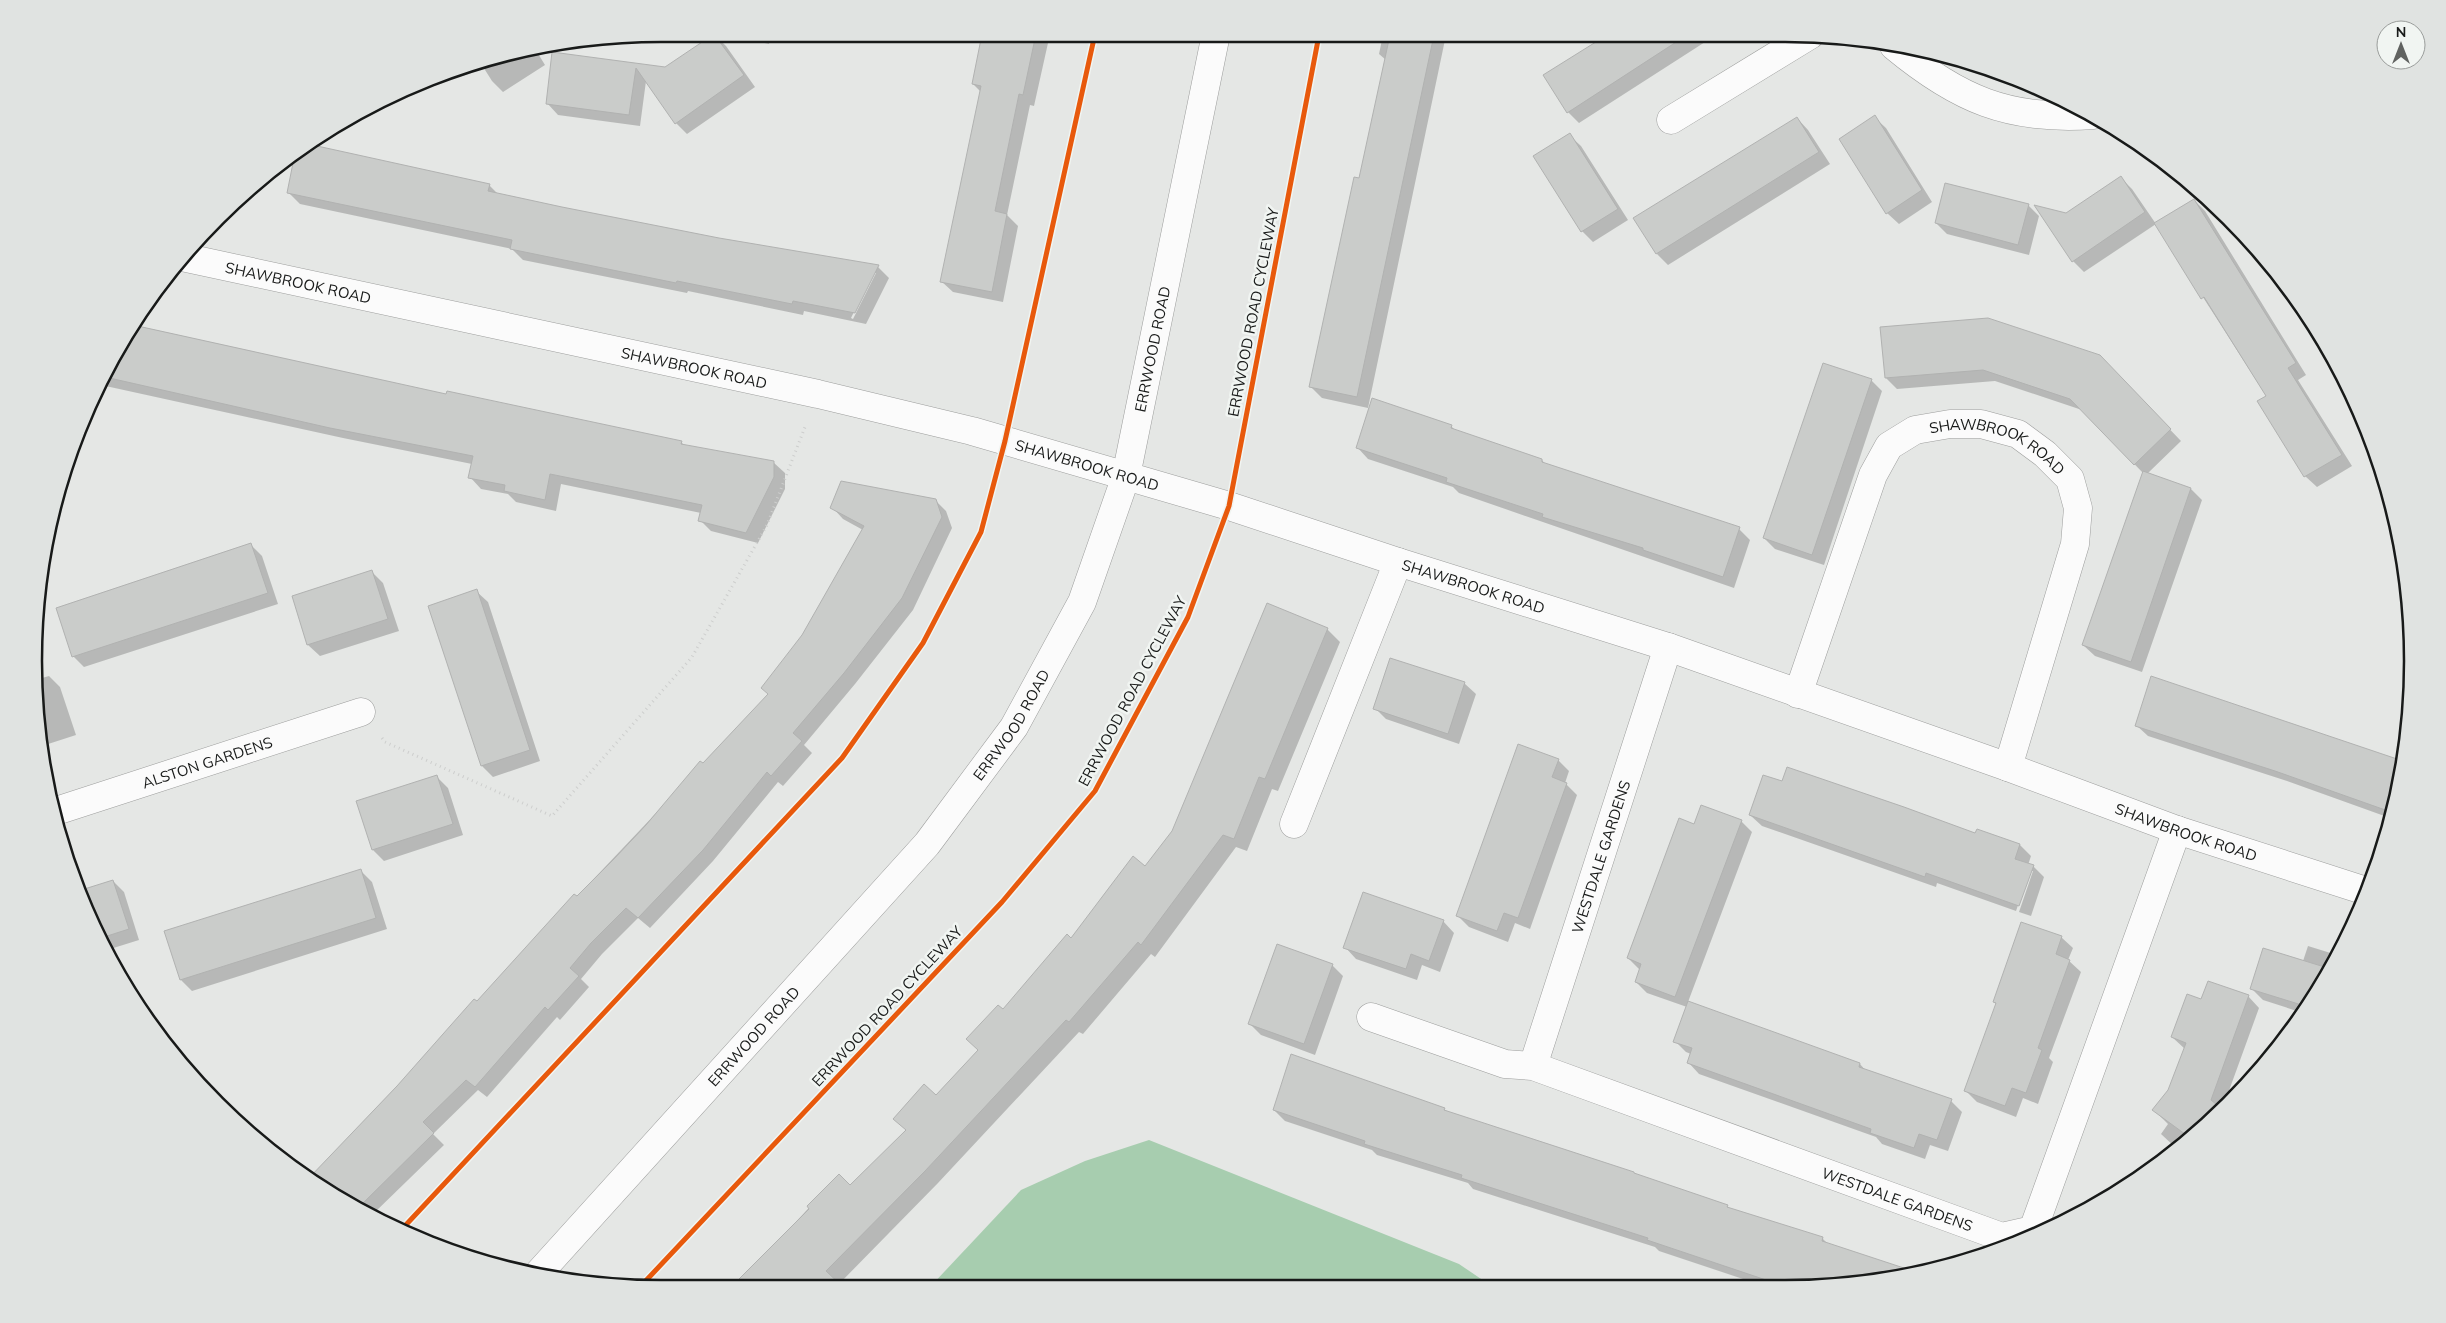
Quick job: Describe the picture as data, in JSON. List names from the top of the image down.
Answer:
{
  "streets": {
    "street": [
      "SHAWBROOK ROAD",
      "ERRWOOD ROAD",
      "ALSTON GARDENS",
      "WESTDALE GARDENS"
    ],
    "cycle path": ["ERRWOOD ROAD CYCLEWAY"]
  },
  "crossings": [
    ["SHAWBROOK ROAD", "ERRWOOD ROAD"],
    ["SHAWBROOK ROAD", "WESTDALE GARDENS"]
  ],
  "north": "top"
}
